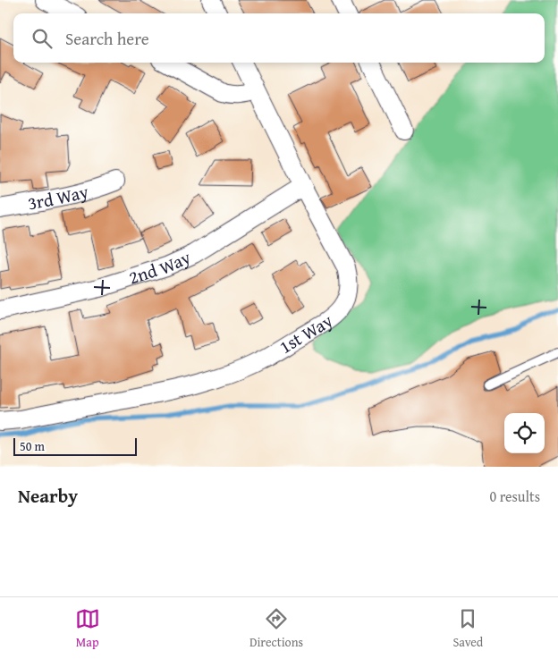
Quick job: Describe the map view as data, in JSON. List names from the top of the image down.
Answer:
{
  "streets": {
    "street": ["3rd Way", "2nd Way", "1st Way"]
  },
  "crossings": [
    ["2nd Way", "1st Way"]
  ],
  "scale_bar": "50 m",
  "page": {
    "search": "Search here",
    "scale": "50 m",
    "heading": ["Nearby", "0 results"],
    "nav": ["Map", "Directions", "Saved"]
  }
}
